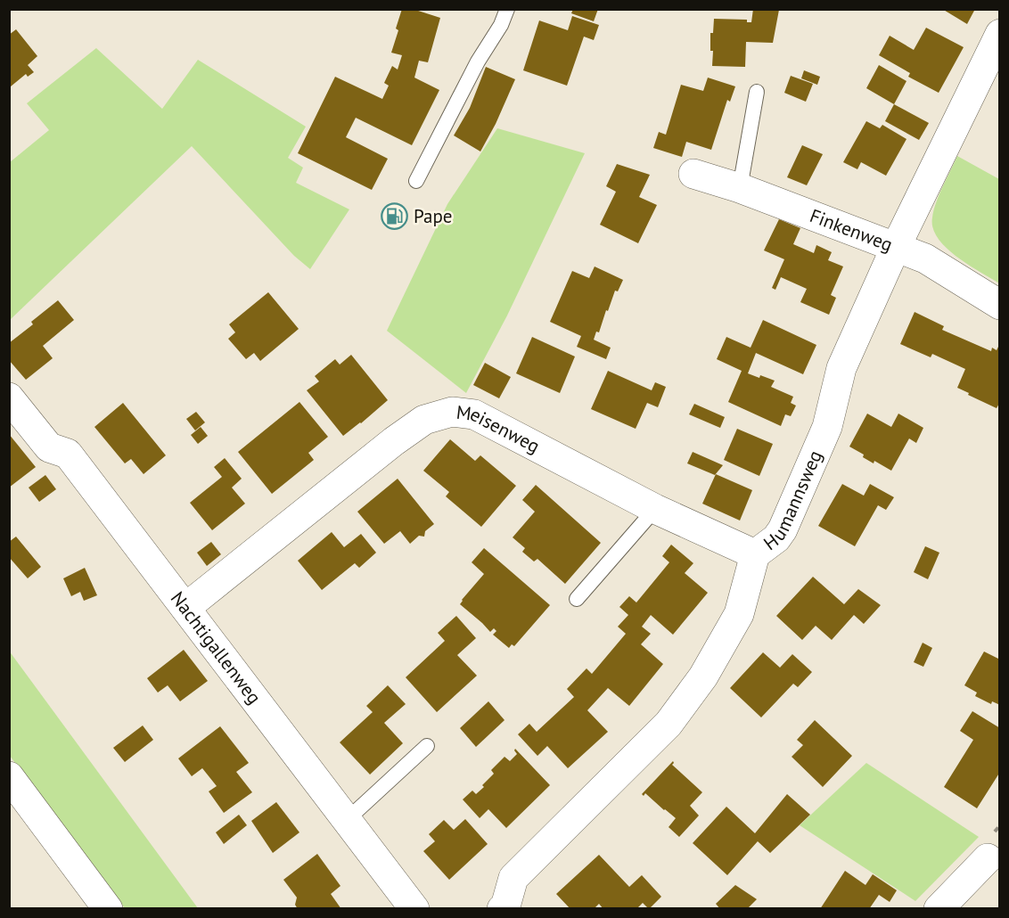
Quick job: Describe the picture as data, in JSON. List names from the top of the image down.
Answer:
{
  "streets": {
    "street": [
      "Finkenweg",
      "Meisenweg",
      "Humannsweg",
      "Nachtigallenweg"
    ]
  },
  "crossings": [
    ["Finkenweg", "Humannsweg"],
    ["Meisenweg", "Humannsweg"],
    ["Meisenweg", "Nachtigallenweg"]
  ],
  "places": {
    "fuel station": ["Pape"]
  }
}
